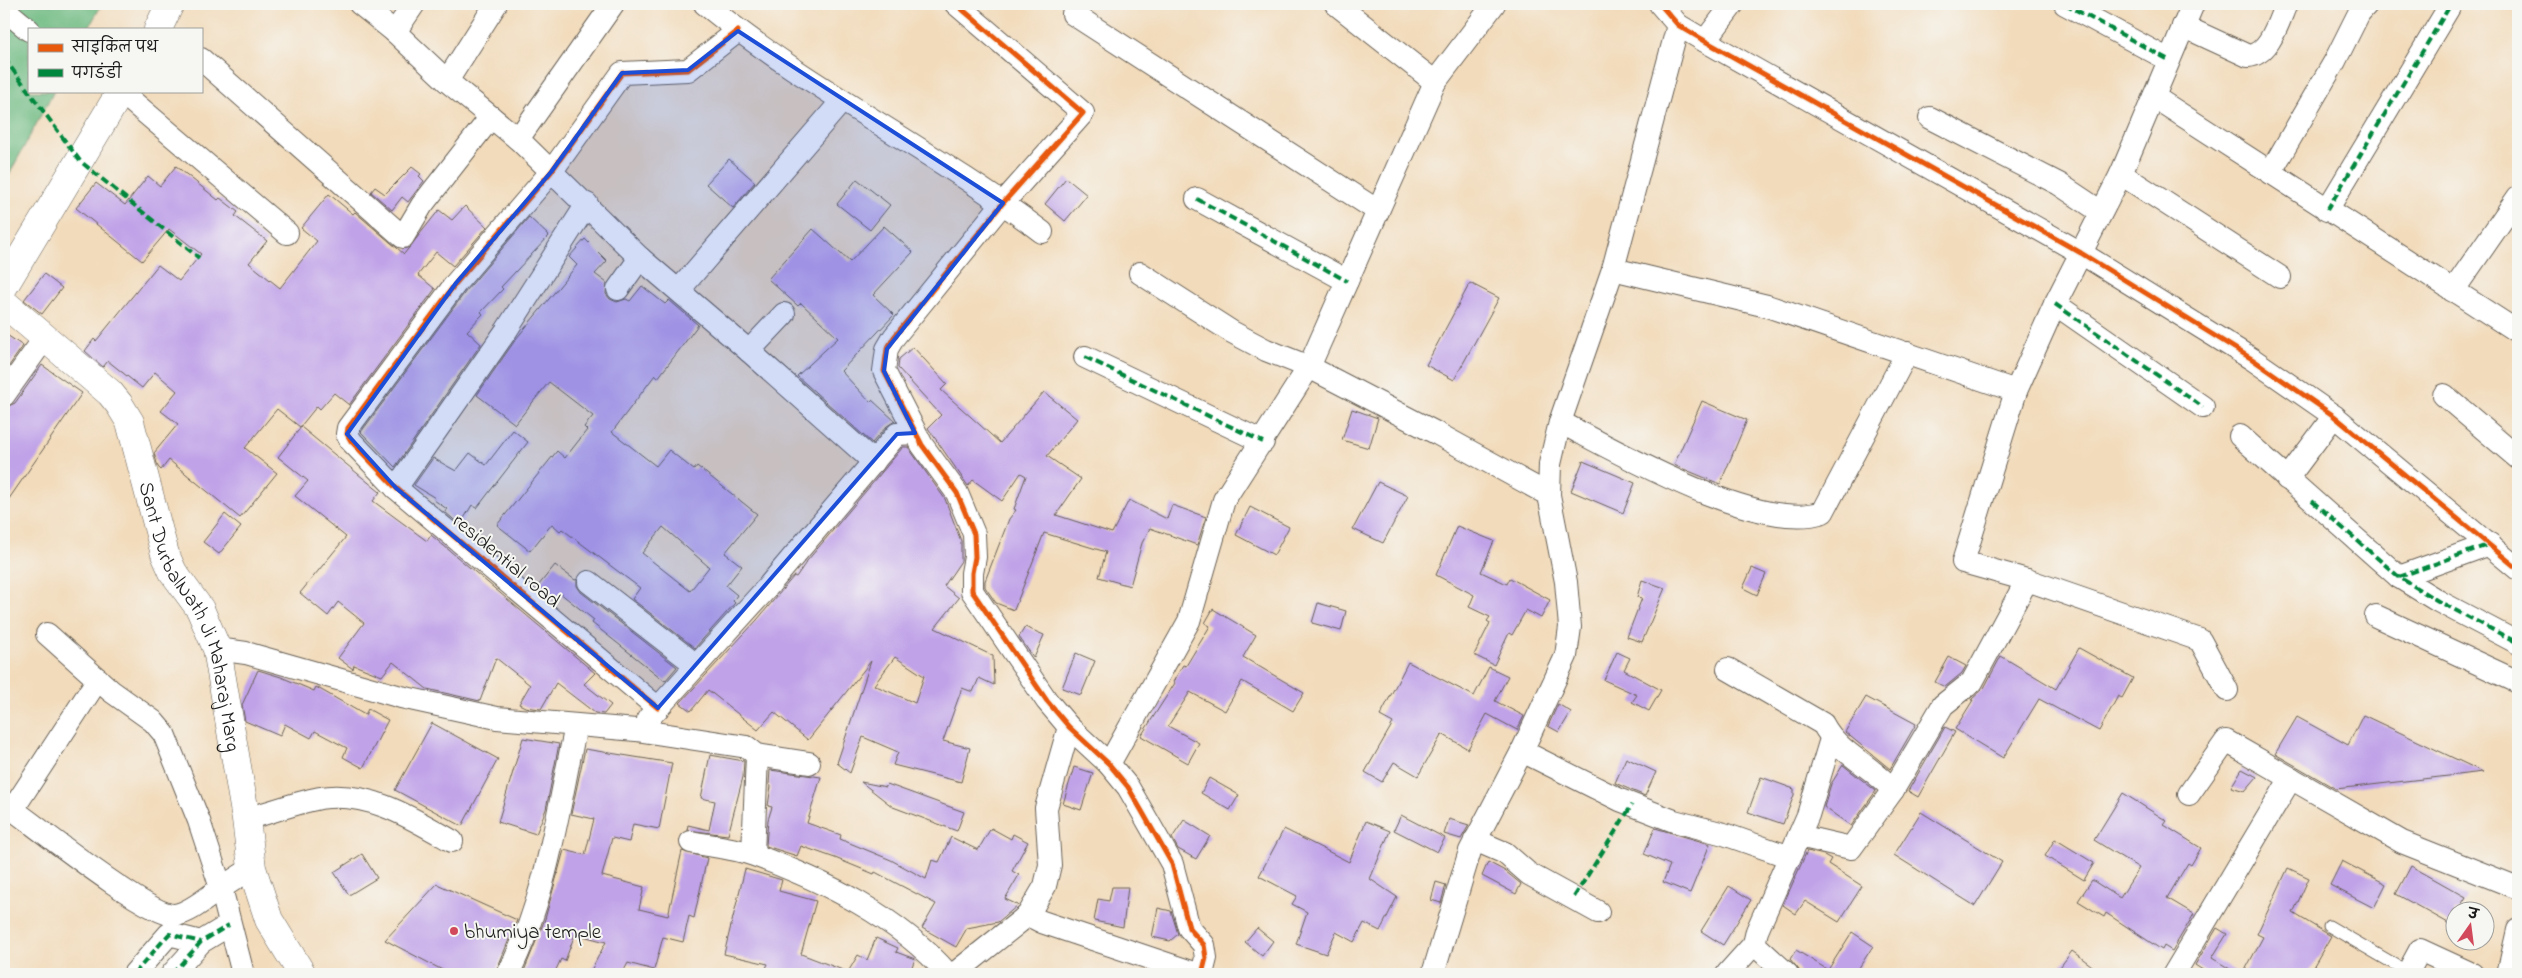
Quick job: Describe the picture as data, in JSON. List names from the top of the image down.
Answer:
{
  "streets": {
    "street": ["residential road", "Sant DurbalNath Ji Maharaj Marg"]
  },
  "places": ["bhumiya temple"],
  "legend": ["साइकिल पथ", "पगडंडी"],
  "north": "top"
}
